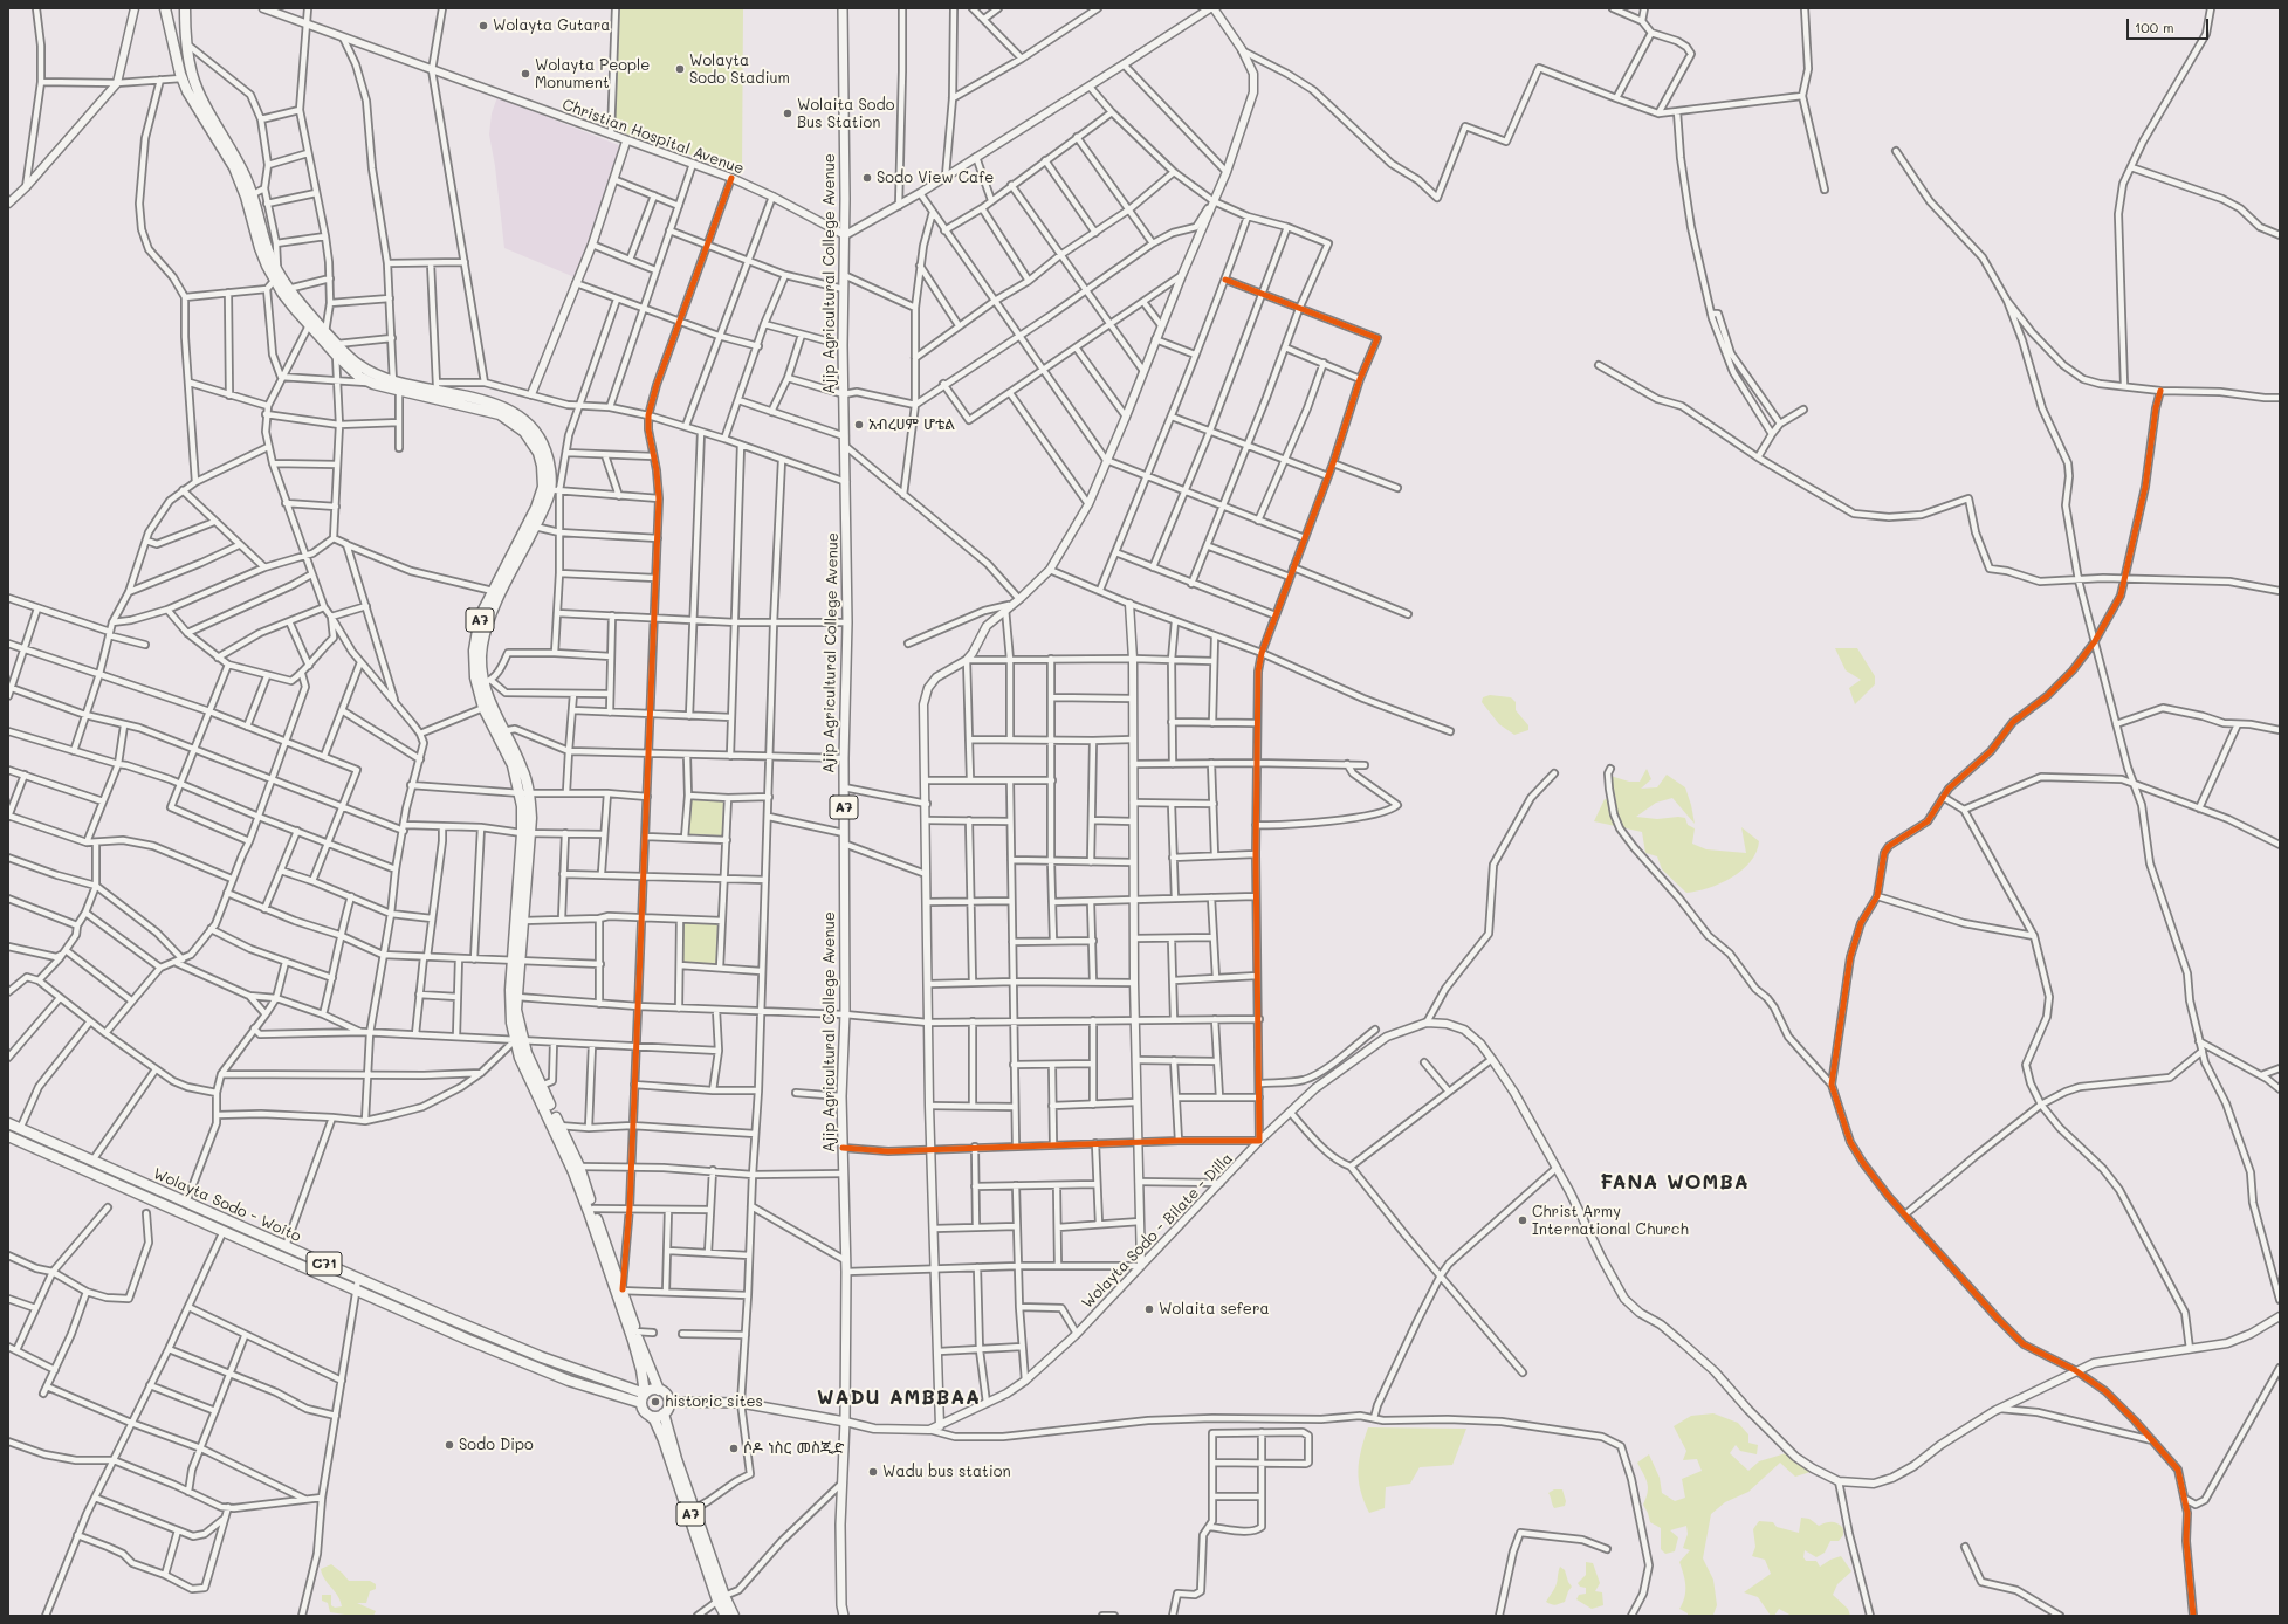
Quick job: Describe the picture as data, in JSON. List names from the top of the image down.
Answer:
{
  "streets": {
    "highway": ["A7", "Wolayta Sodo - Woito", "C71"],
    "main road": ["Christian Hospital Avenue", "Ajip Agricultural College Avenue", "Wolayta Sodo - Bilate - Dilla"]
  },
  "crossings": [
    ["Christian Hospital Avenue", "Ajip Agricultural College Avenue"],
    ["Ajip Agricultural College Avenue", "A7"],
    ["Ajip Agricultural College Avenue", "Wolayta Sodo - Bilate - Dilla"],
    ["A7", "Wolayta Sodo - Woito"]
  ],
  "districts": ["FANA WOMBA", "WADU AMBBAA"],
  "places": [
    "Wolayta Gutara",
    "Wolayta Sodo Stadium",
    "Wolayta People Monument",
    "Wolaita Sodo Bus Station",
    "Sodo View Cafe",
    "አብረሀም ሆቴል",
    "Christ Army International Church",
    "Wolaita sefera",
    "historic sites",
    "Sodo Dipo",
    "ሶዶ ነስር መስጂድ",
    "Wadu bus station"
  ],
  "scale_bar": "100 m"
}
